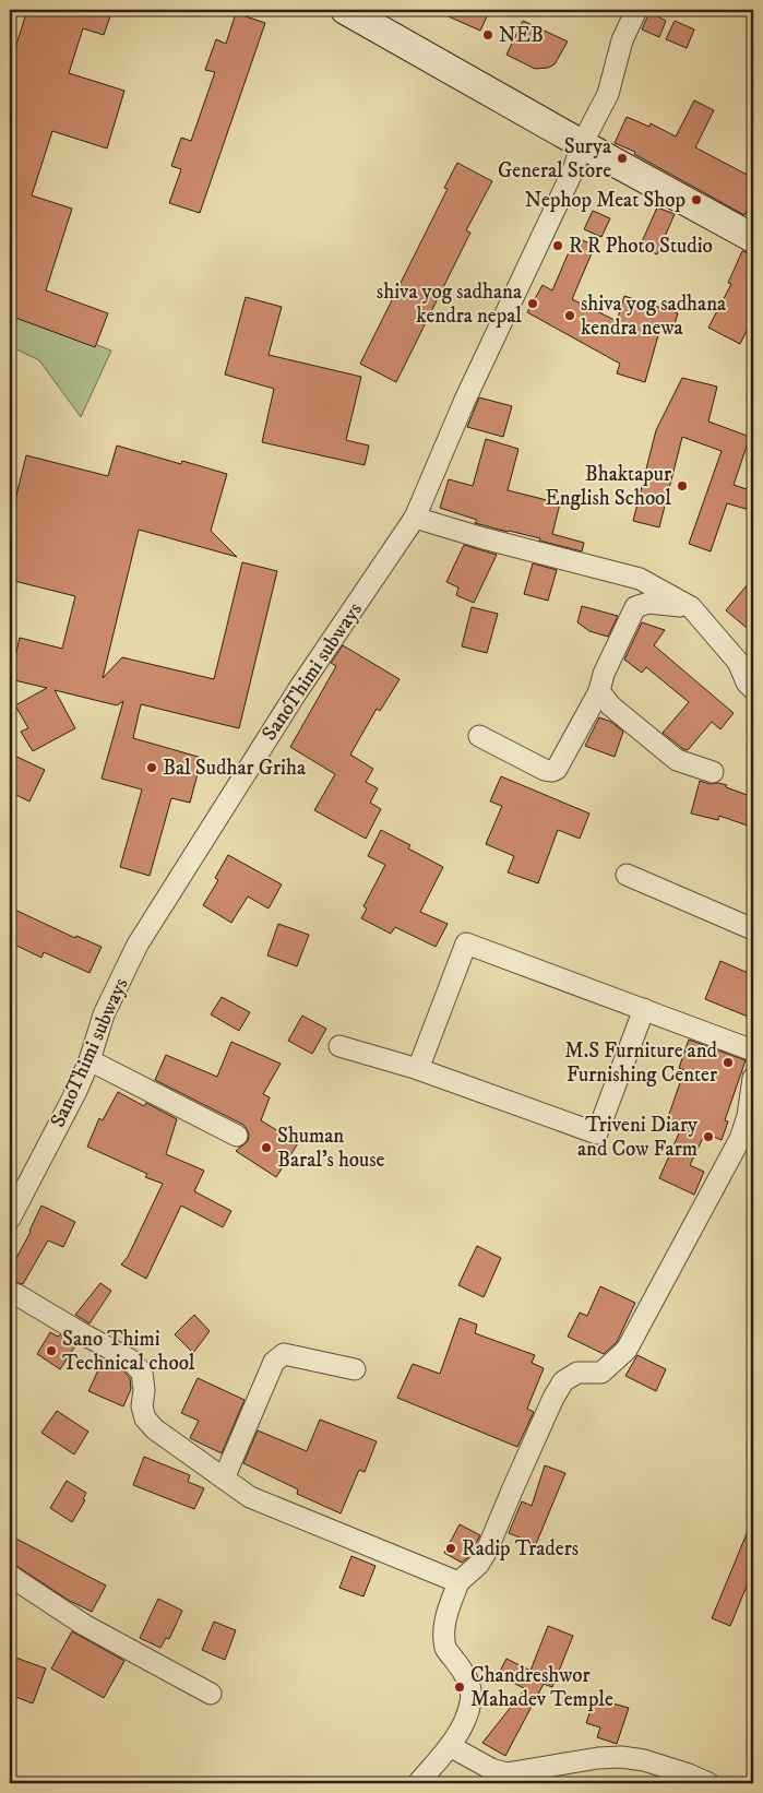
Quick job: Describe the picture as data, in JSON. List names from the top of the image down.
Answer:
{
  "streets": {
    "street": ["SanoThimi subways"]
  },
  "places": [
    "NEB",
    "Surya General Store",
    "Nephop Meat Shop",
    "R R Photo Studio",
    "shiva yog sadhana kendra nepal",
    "shiva yog sadhana kendra newa",
    "Bhaktapur English School",
    "Bal Sudhar Griha",
    "M.S Furniture and Furnishing Center",
    "Triveni Diary and Cow Farm",
    "Shuman Baral's house",
    "Sano Thimi Technical chool",
    "Radip Traders",
    "Chandreshwor Mahadev Temple"
  ]
}
